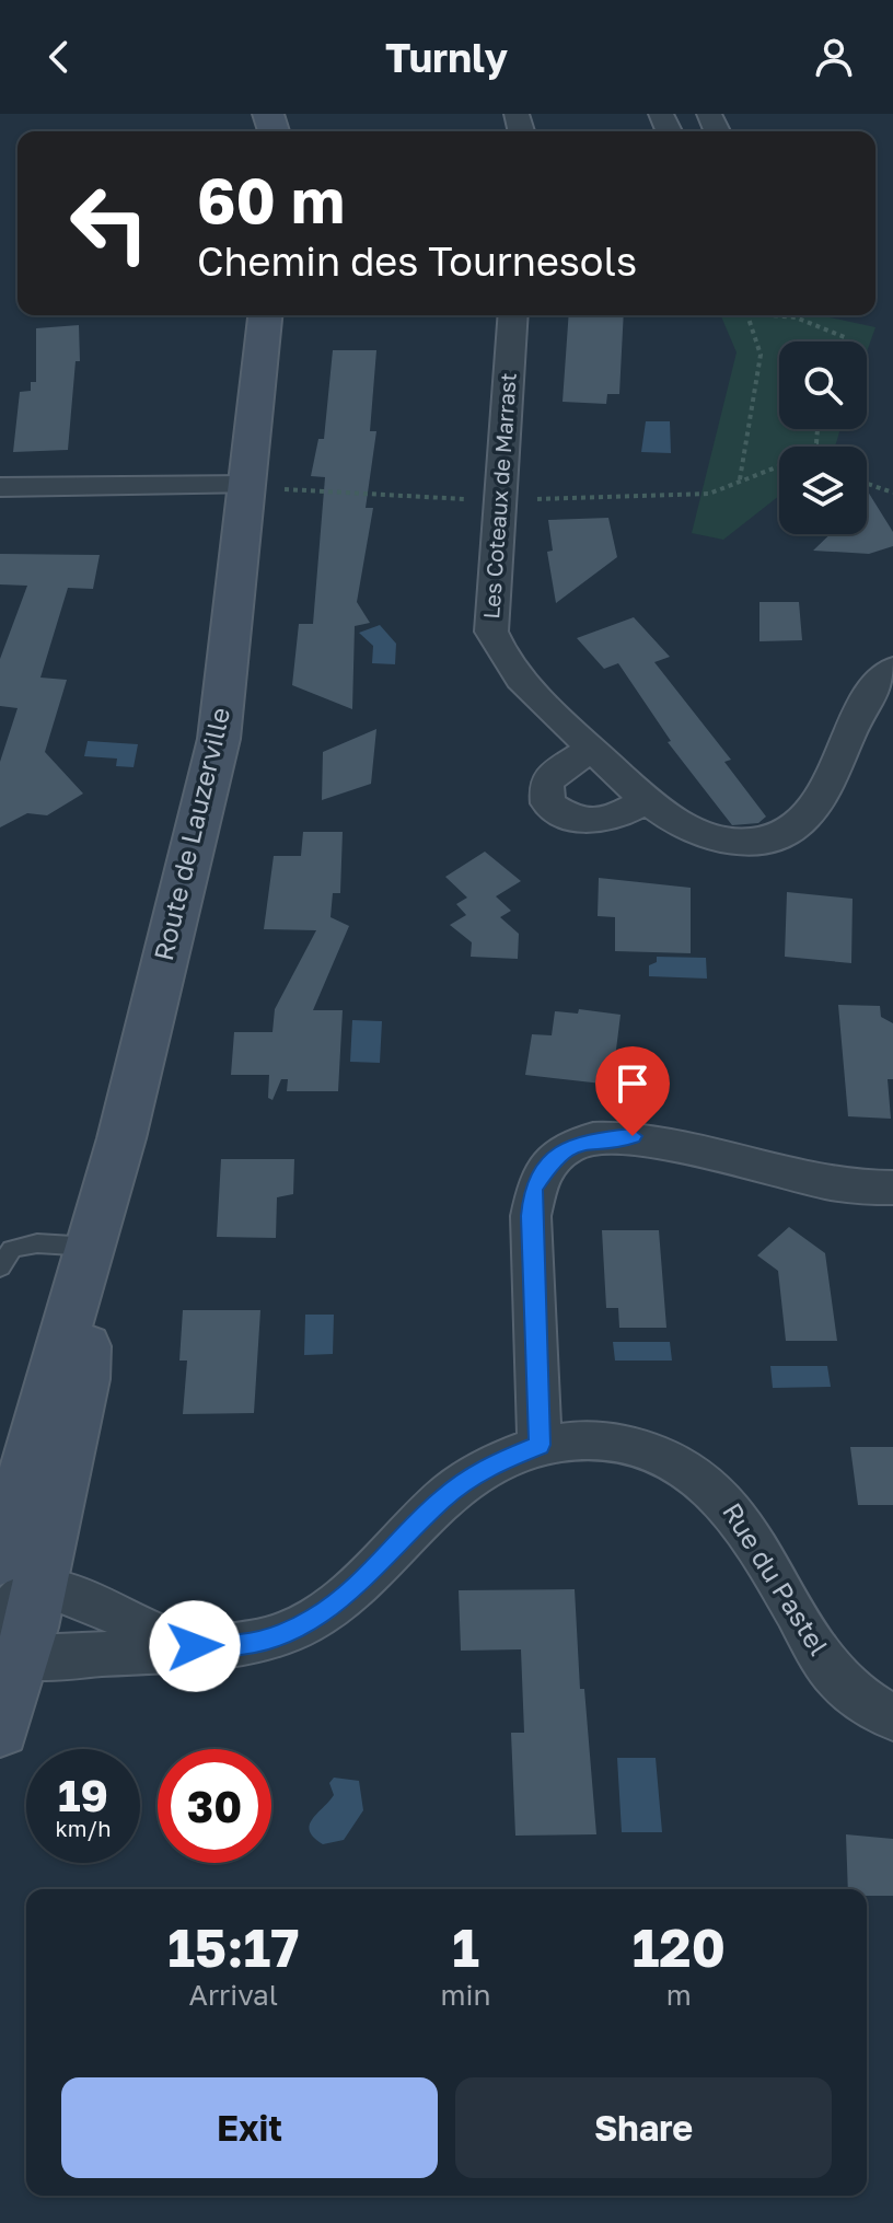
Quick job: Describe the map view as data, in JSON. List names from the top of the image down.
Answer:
{
  "streets": {
    "street": ["Les Coteaux de Marrast", "Route de Lauzerville", "Rue du Pastel"]
  },
  "crossings": [
    ["Route de Lauzerville", "Rue du Pastel"]
  ],
  "page": {
    "header": "Turnly",
    "turn": ["60 m", "Chemin des Tournesols"],
    "speed": "19 km/h",
    "limit": "30",
    "eta": [
      "15:17",
      "Arrival",
      "1",
      "min",
      "120",
      "m"
    ],
    "buttons": ["Exit", "Share"]
  }
}
